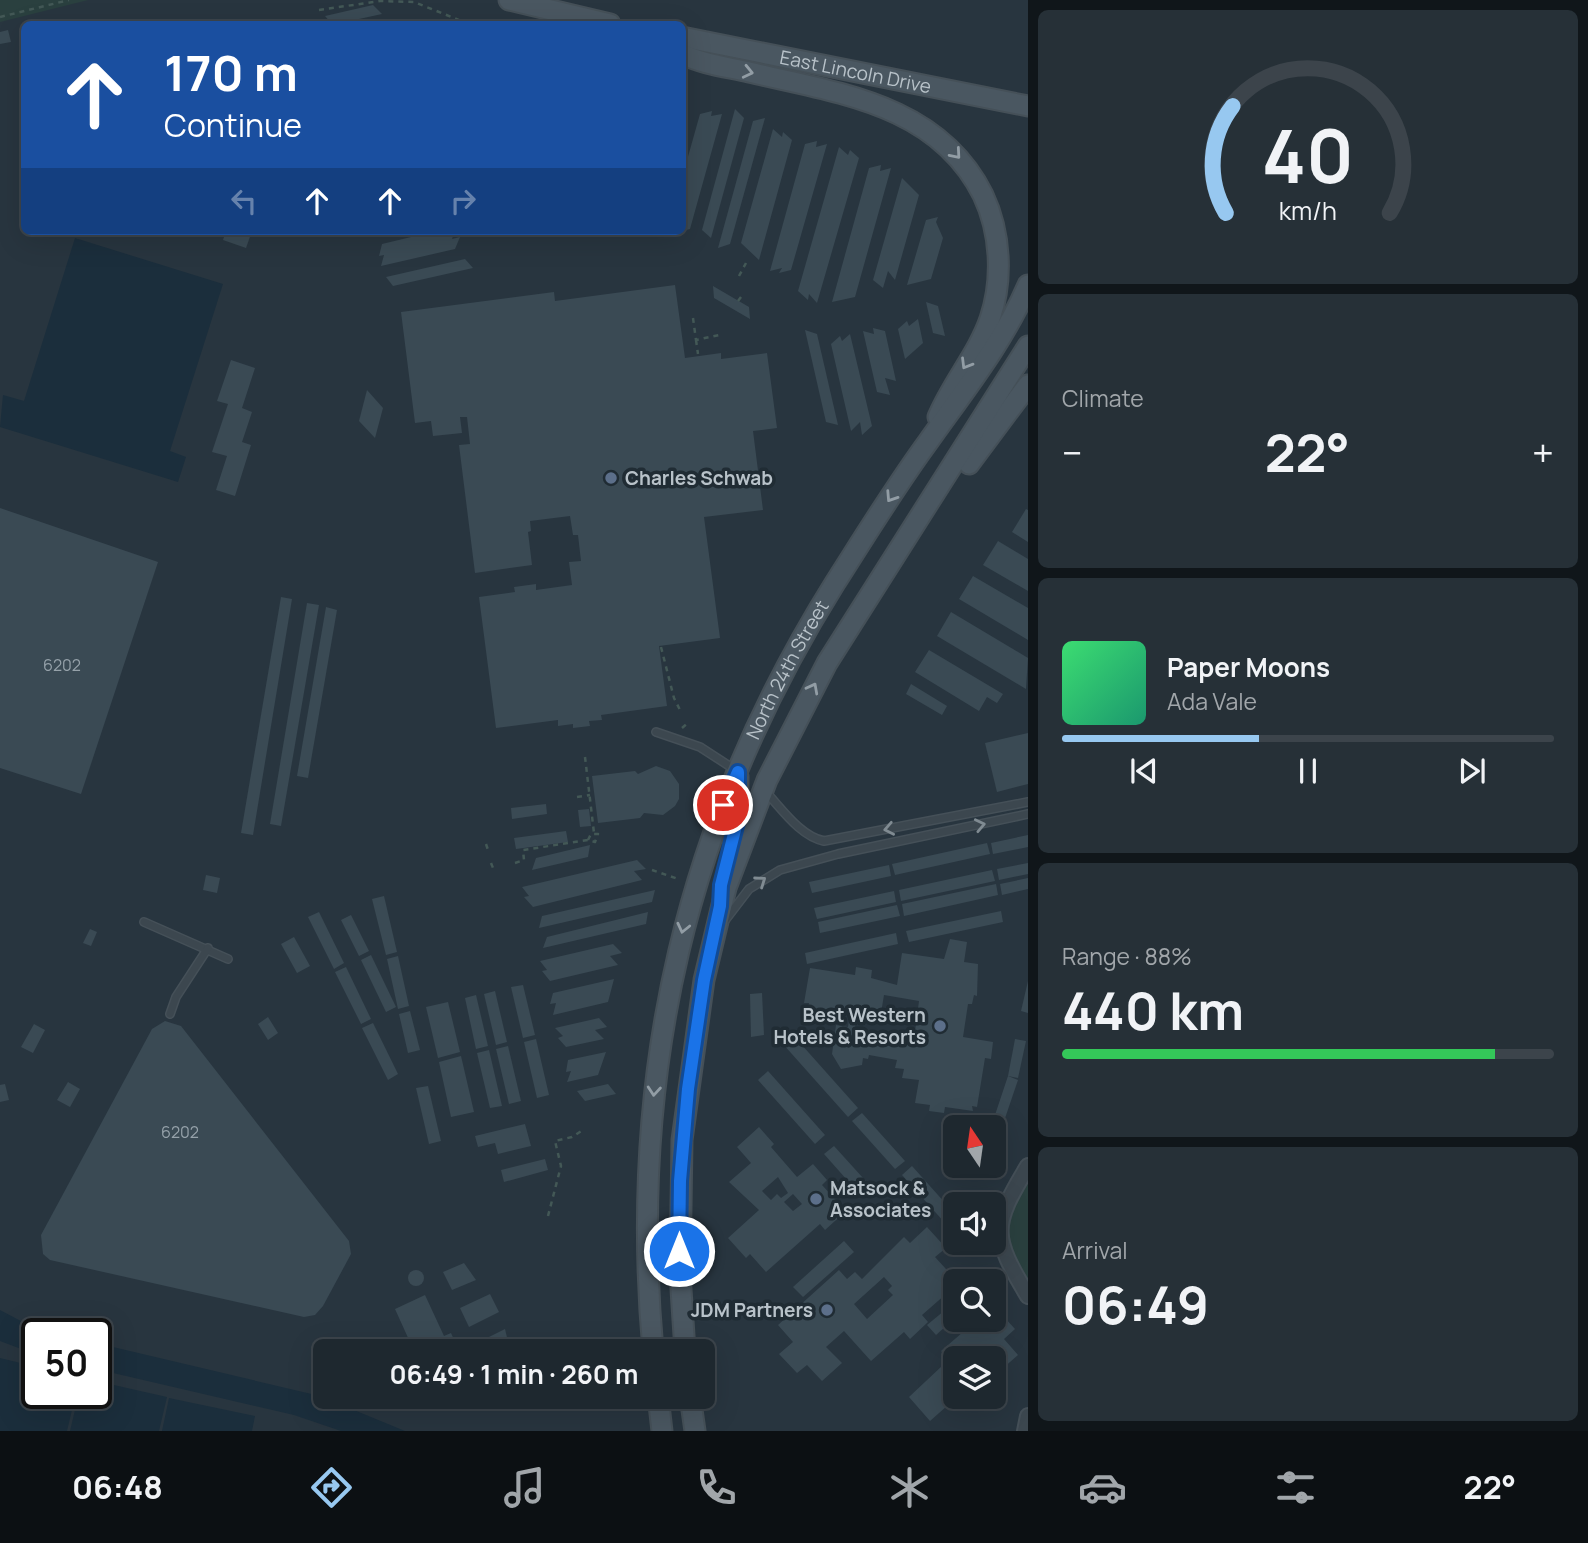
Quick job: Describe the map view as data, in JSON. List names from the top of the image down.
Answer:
{
  "streets": {
    "main road": ["East Lincoln Drive", "North 24th Street"]
  },
  "places": [
    "Charles Schwab",
    "Best Western Hotels & Resorts",
    "Matsock & Associates",
    "JDM Partners"
  ],
  "house_numbers": ["6202", "6202"],
  "north": "top",
  "page": {
    "turn": ["170 m", "Continue"],
    "tile": [
      "Climate",
      ["Range · 88%", "440 km"],
      ["Arrival", "06:49"]
    ],
    "heat": ["−", "22°", "+"],
    "song": ["Paper Moons", "Ada Vale"],
    "limit": "50",
    "trip": "06:49 · 1 min · 260 m",
    "tabs": ["06:48", "22°"],
    "gauge": ["40", "km/h"]
  }
}
